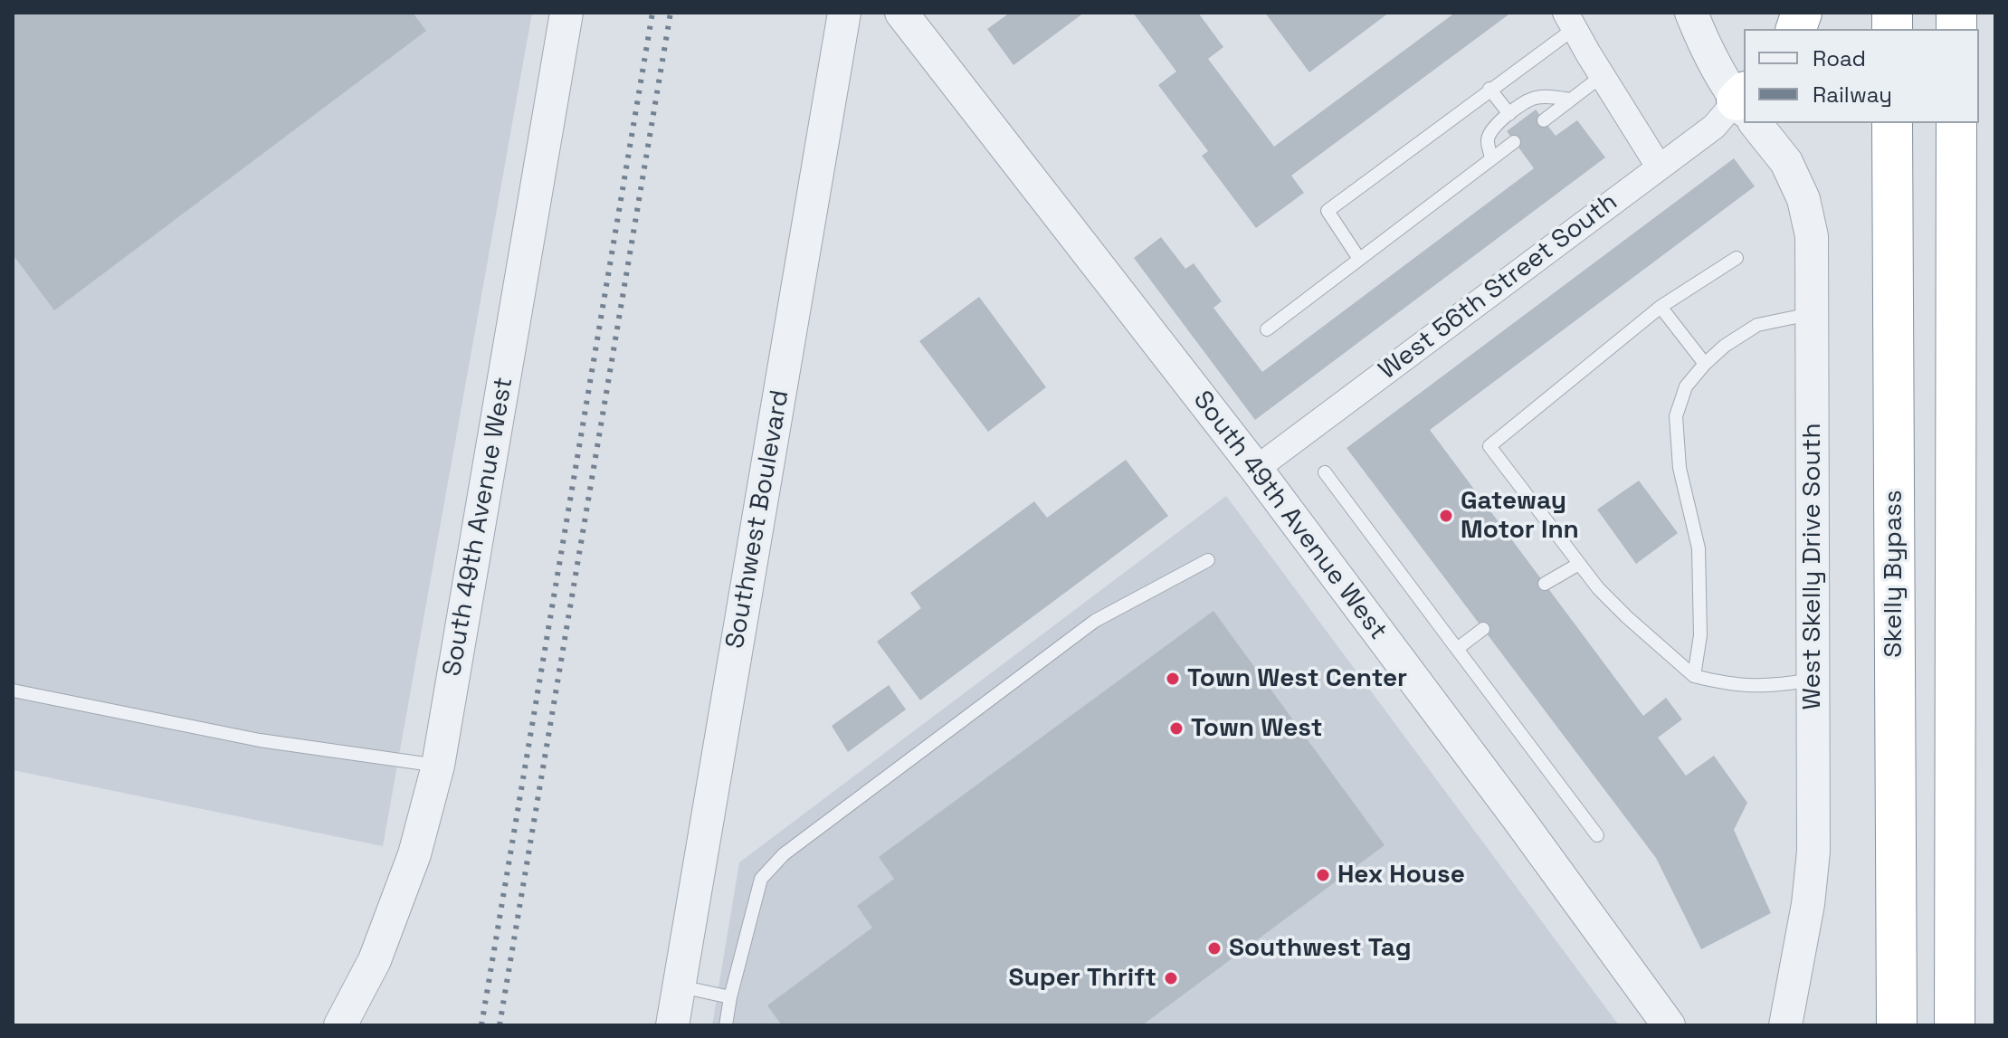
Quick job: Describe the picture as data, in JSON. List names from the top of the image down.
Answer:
{
  "streets": {
    "highway": ["Skelly Bypass"],
    "street": [
      "West 56th Street South",
      "South 49th Avenue West",
      "Southwest Boulevard",
      "West Skelly Drive South"
    ]
  },
  "crossings": [
    ["West 56th Street South", "South 49th Avenue West"]
  ],
  "places": [
    "Gateway Motor Inn",
    "Town West Center",
    "Town West",
    "Hex House",
    "Southwest Tag",
    "Super Thrift"
  ],
  "legend": ["Road", "Railway"]
}
